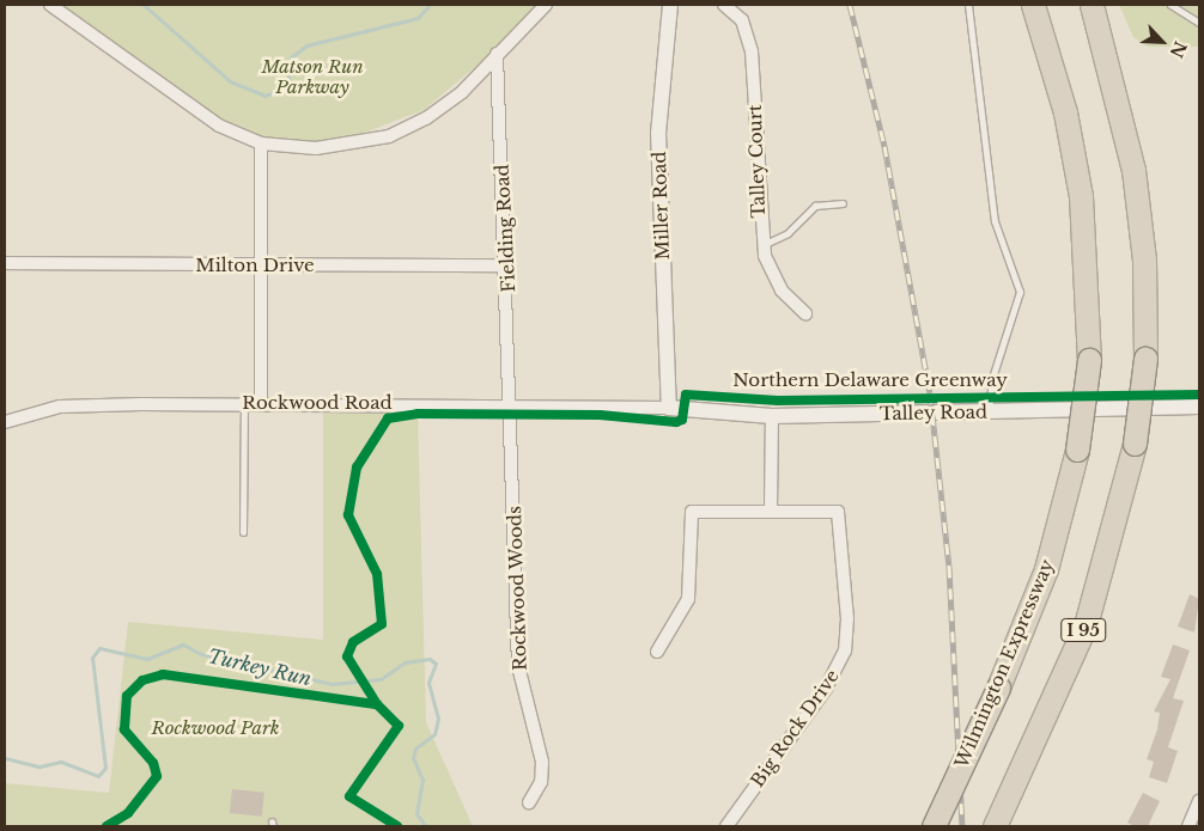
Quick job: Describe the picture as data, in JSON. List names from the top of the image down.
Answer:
{
  "streets": {
    "highway": ["I 95", "Wilmington Expressway"],
    "street": [
      "Talley Court",
      "Miller Road",
      "Fielding Road",
      "Milton Drive",
      "Rockwood Road",
      "Talley Road",
      "Rockwood Woods",
      "Big Rock Drive"
    ],
    "cycle path": ["Northern Delaware Greenway"]
  },
  "crossings": [
    ["Miller Road", "Rockwood Road"],
    ["Miller Road", "Talley Road"],
    ["Fielding Road", "Milton Drive"],
    ["Fielding Road", "Rockwood Road"],
    ["Fielding Road", "Rockwood Woods"],
    ["Rockwood Road", "Talley Road"],
    ["Rockwood Road", "Rockwood Woods"]
  ],
  "water": ["Turkey Run"],
  "parks": ["Matson Run Parkway", "Rockwood Park"],
  "north": "bottom right"
}
